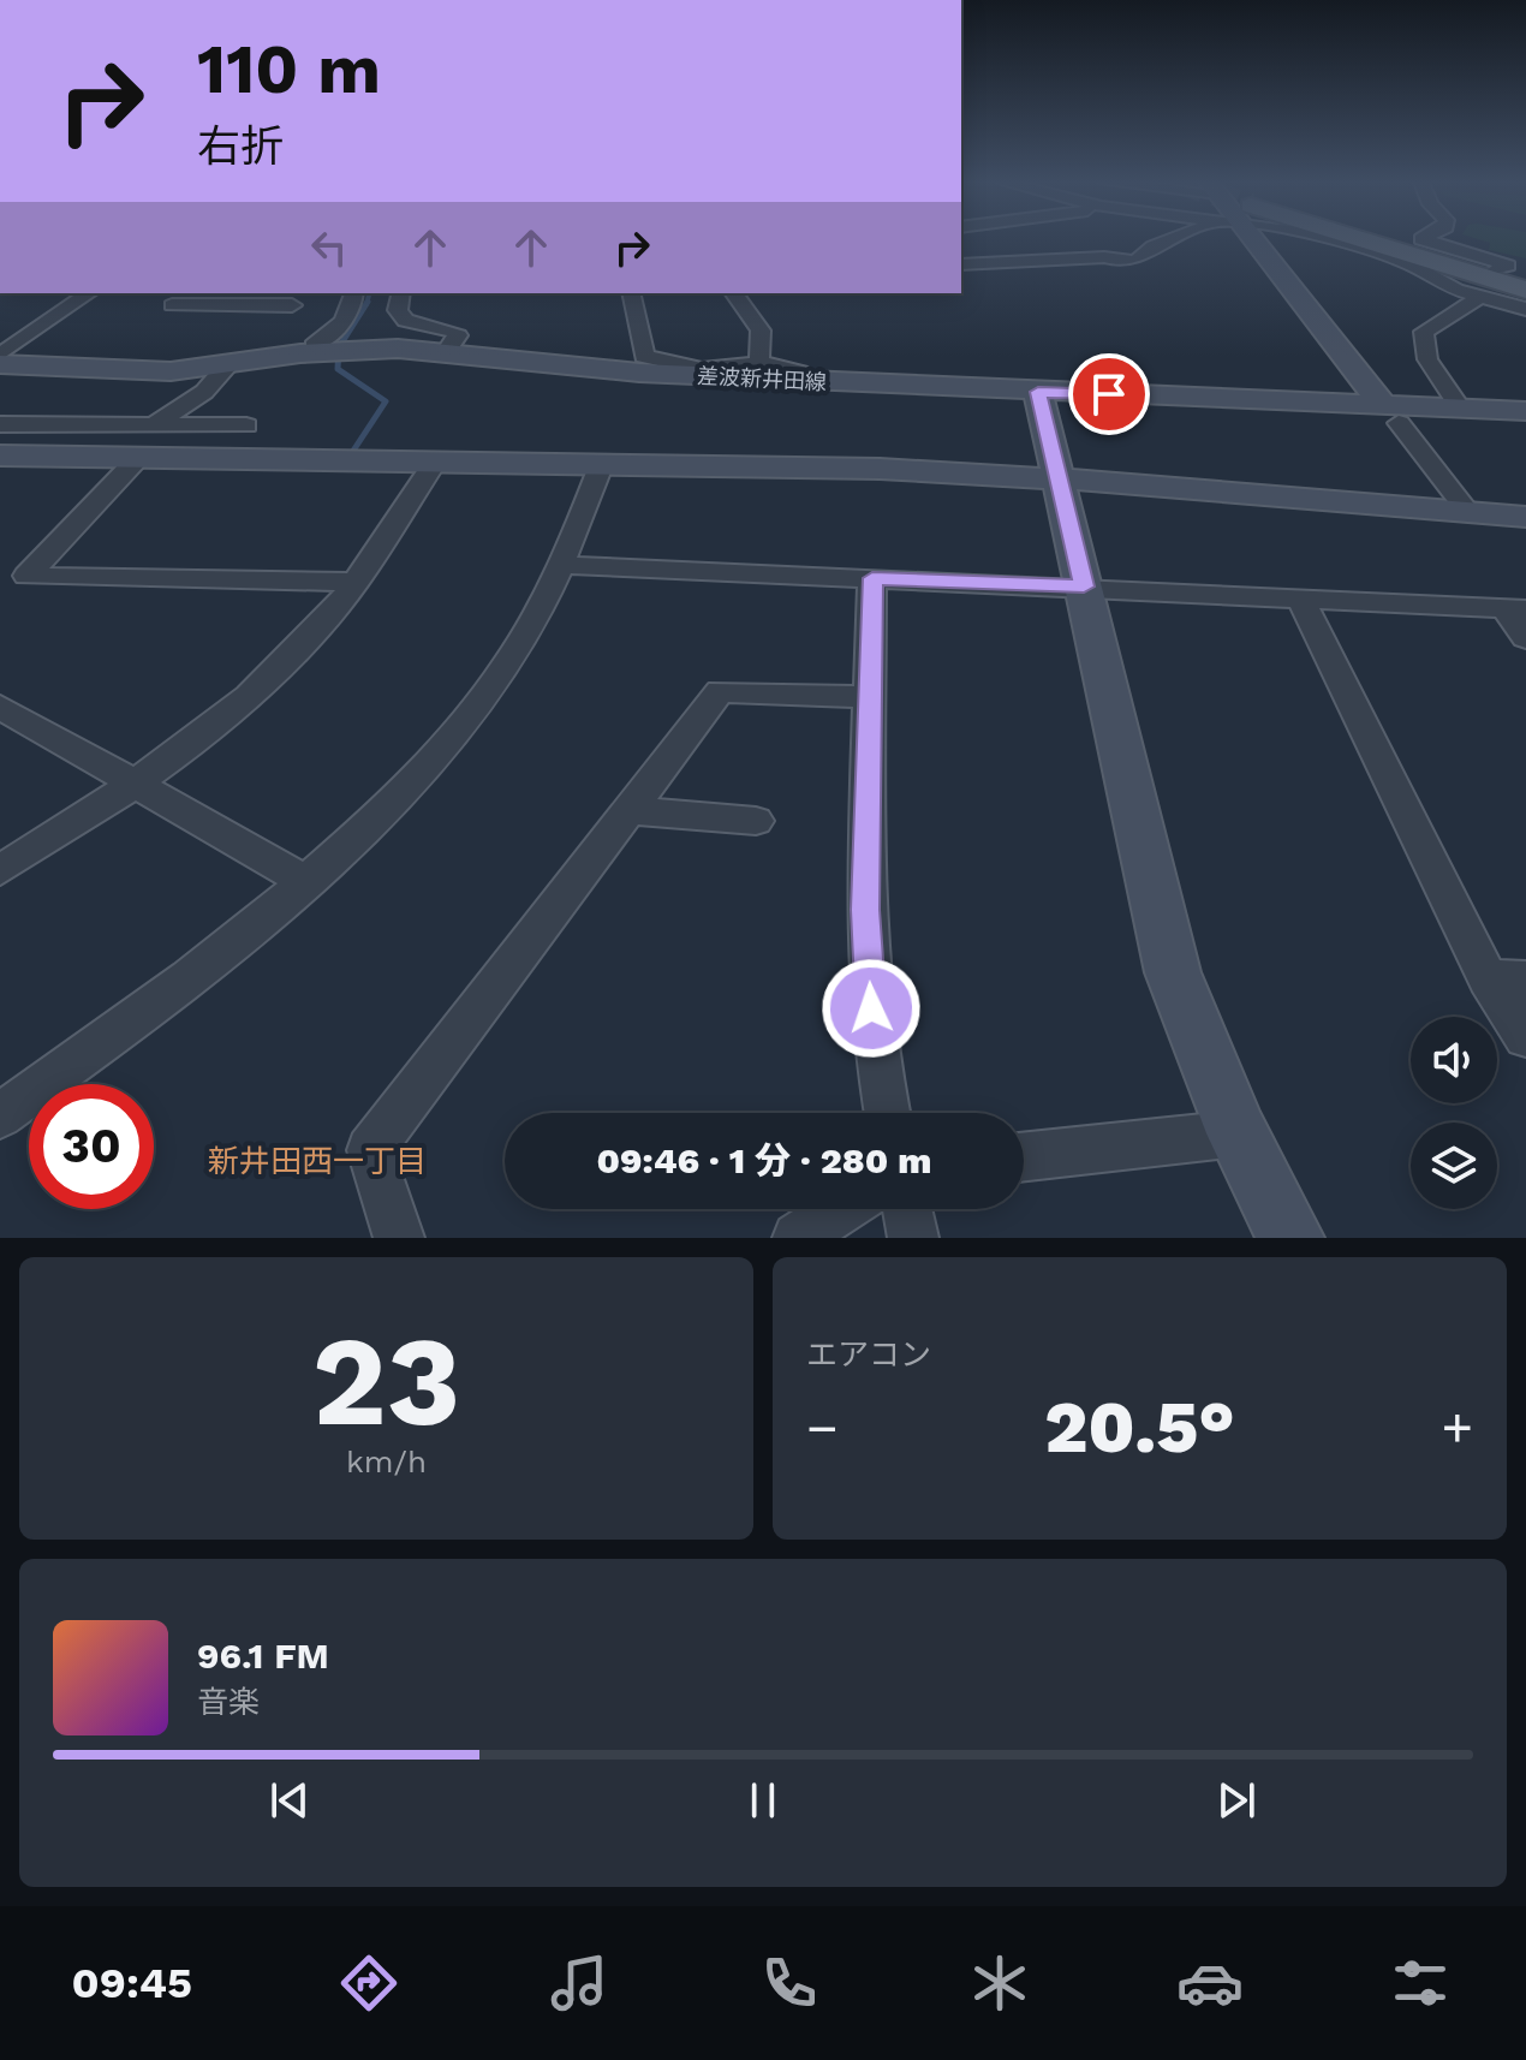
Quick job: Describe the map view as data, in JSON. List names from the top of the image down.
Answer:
{
  "streets": {
    "street": ["差波新井田線"]
  },
  "districts": ["新井田西一丁目"],
  "page": {
    "turn": ["110 m", "右折"],
    "limit": "30",
    "trip": "09:46 · 1 分 · 280 m",
    "tile": [
      ["23", "km/h"],
      "エアコン"
    ],
    "heat": ["−", "20.5°", "+"],
    "song": ["96.1 FM", "音楽"],
    "tabs": "09:45"
  }
}
